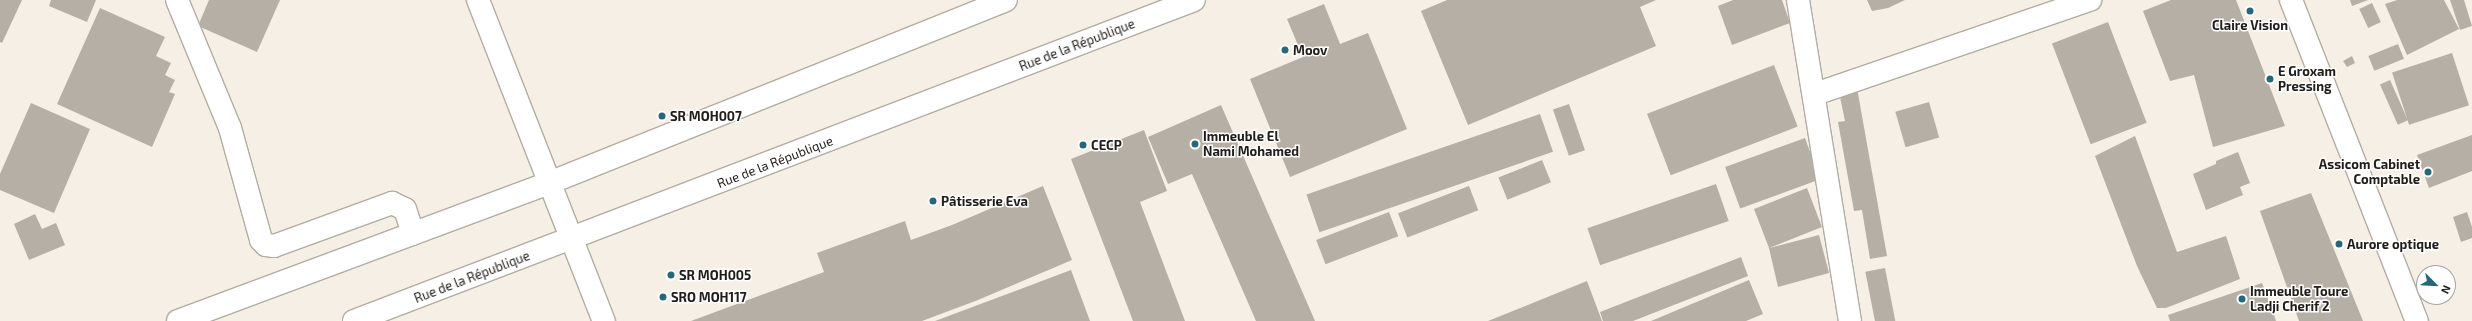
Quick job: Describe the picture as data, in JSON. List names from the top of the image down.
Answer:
{
  "streets": {
    "main road": ["Rue de la République"]
  },
  "places": [
    "Claire Vision",
    "Moov",
    "E Groxam Pressing",
    "SR MOH007",
    "Immeuble El Nami Mohamed",
    "CECP",
    "Assicom Cabinet Comptable",
    "Pâtisserie Eva",
    "Aurore optique",
    "SR MOH005",
    "SRO MOH117",
    "Immeuble Toure Ladji Cherif 2"
  ],
  "north": "bottom right"
}
